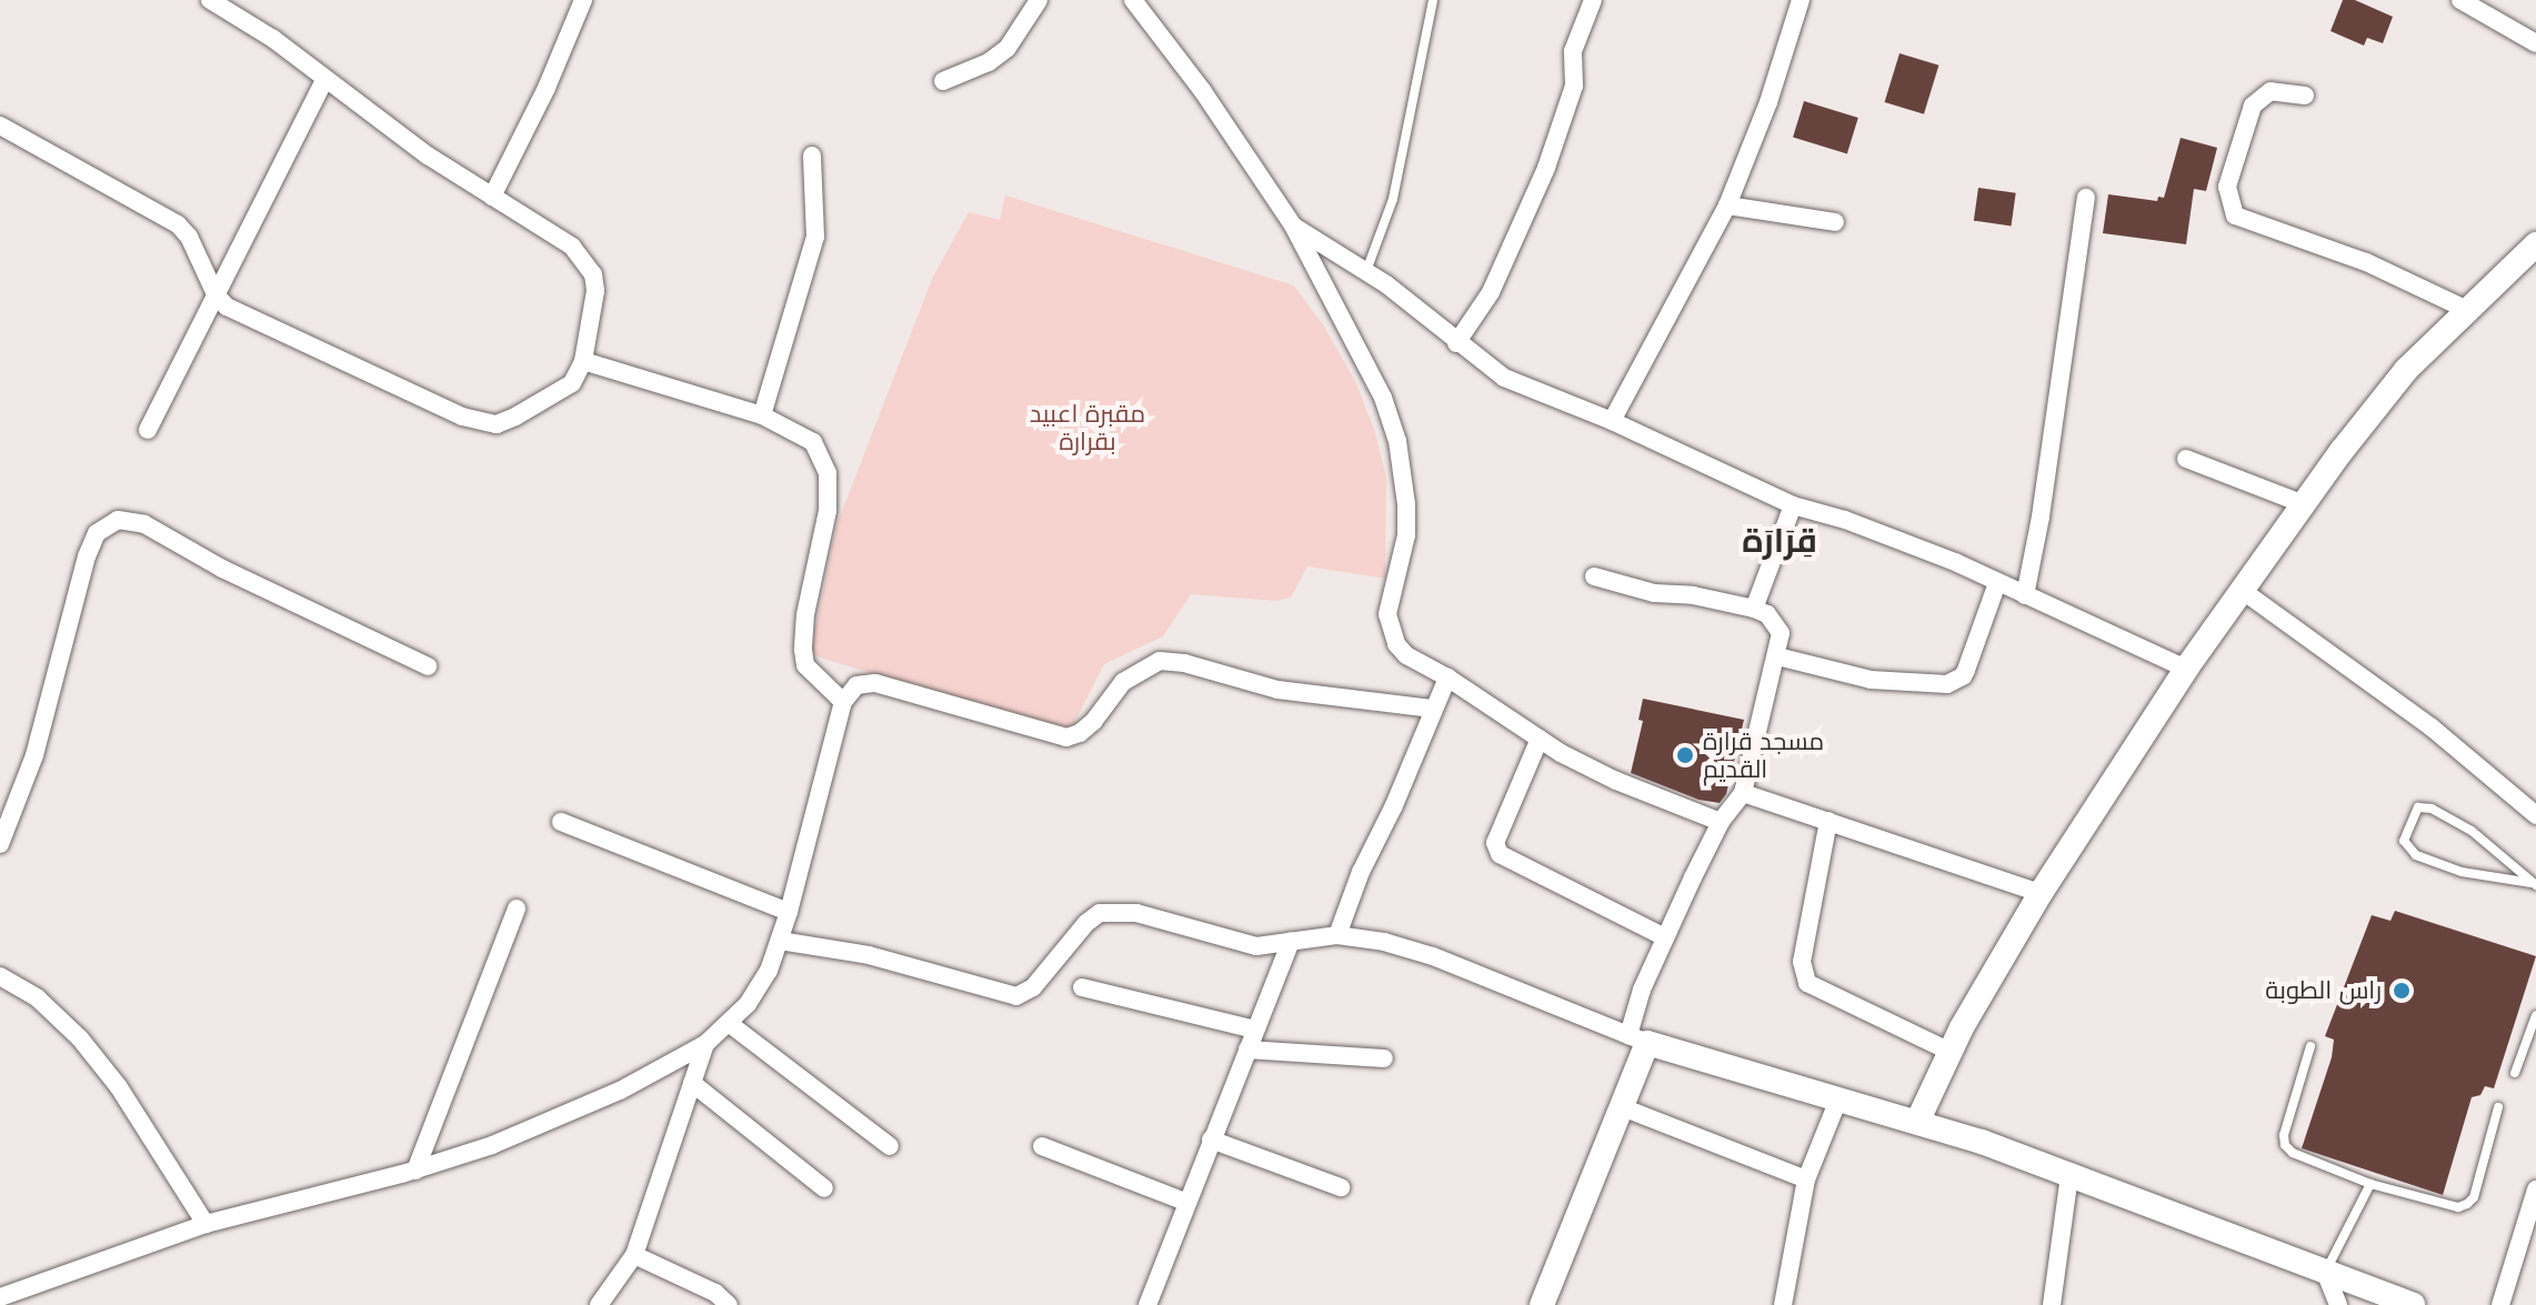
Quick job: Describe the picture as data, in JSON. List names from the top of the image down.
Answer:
{
  "districts": ["قِرَارَة"],
  "parks": ["مقبرة اعبيد بقرارة"],
  "places": ["مسجد قرارة القديم", "راس الطوبة"]
}
